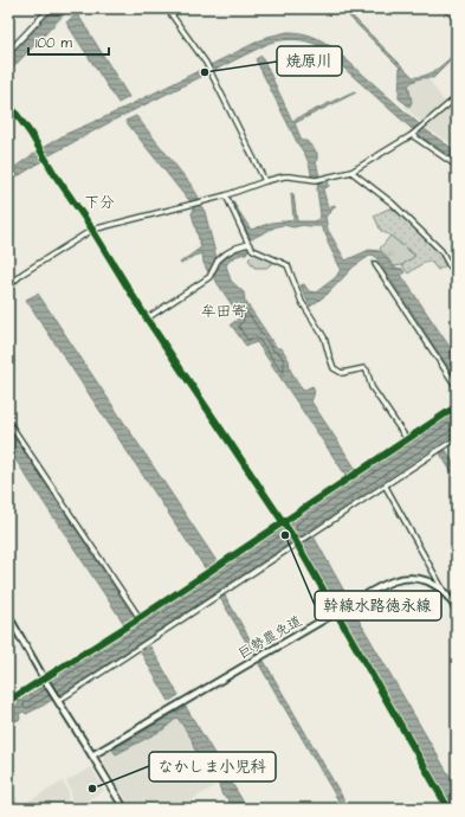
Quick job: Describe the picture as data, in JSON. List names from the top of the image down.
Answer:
{
  "streets": {
    "street": ["巨勢農免道"]
  },
  "districts": ["下分", "牟田寄"],
  "places": ["焼原川", "幹線水路徳永線", "なかしま小児科"],
  "scale_bar": "100 m"
}
